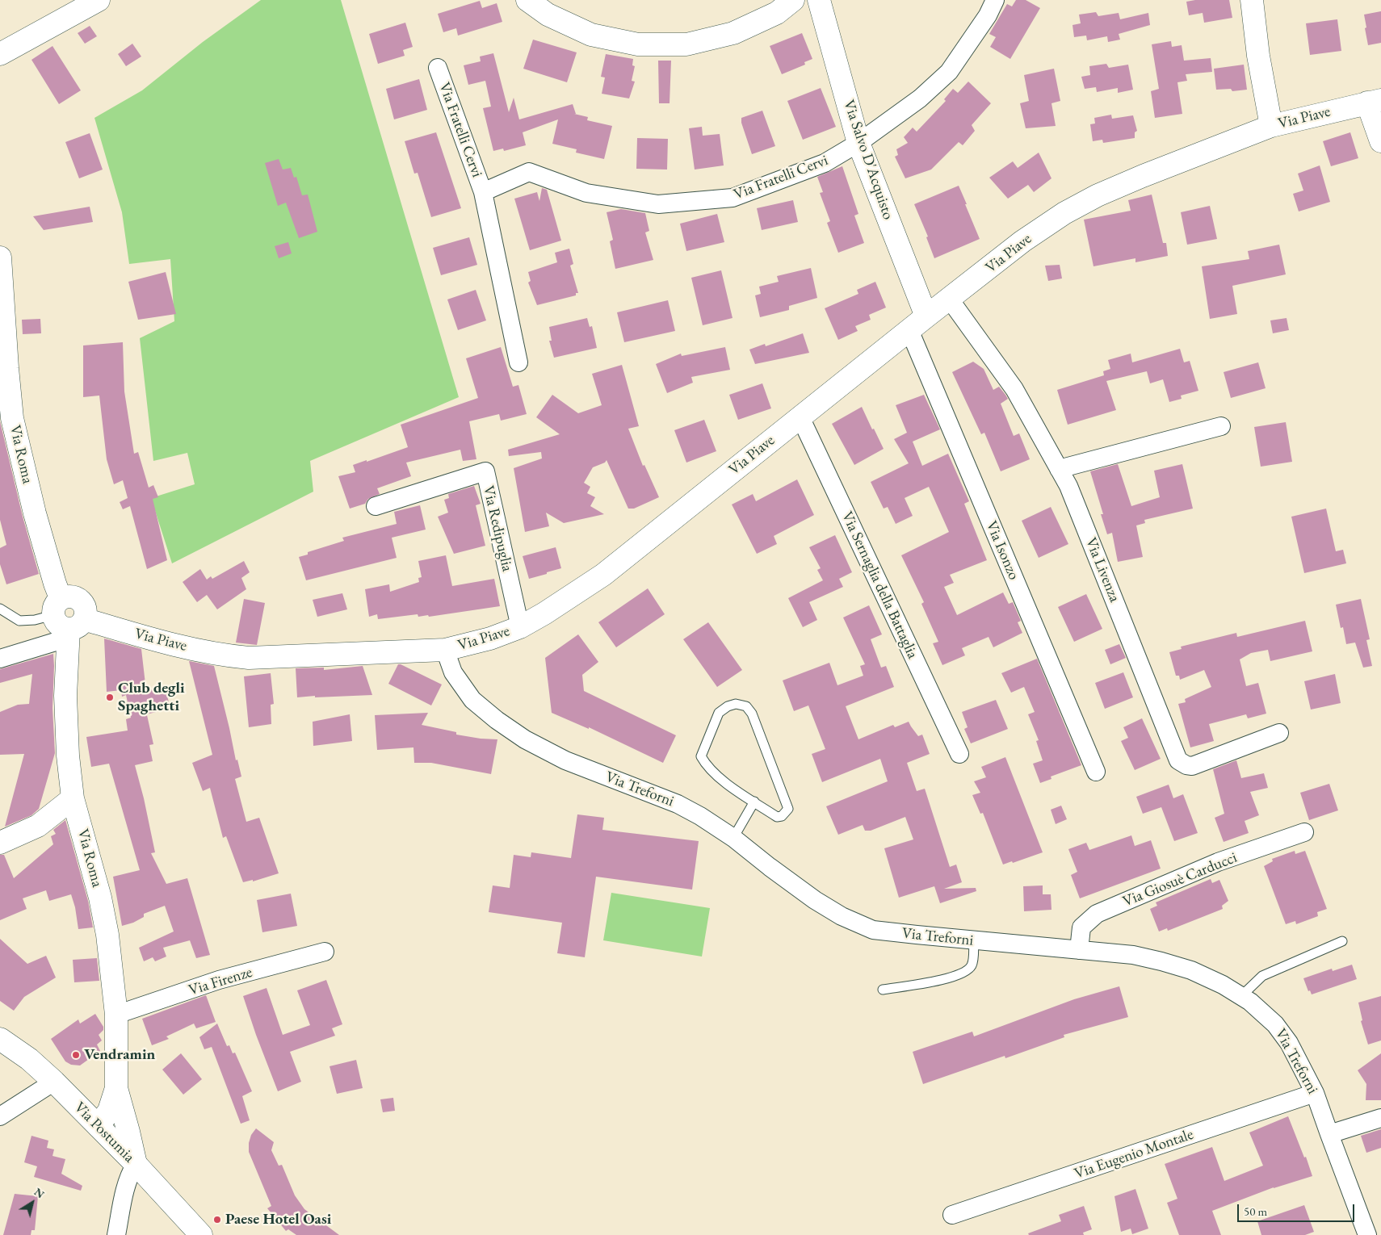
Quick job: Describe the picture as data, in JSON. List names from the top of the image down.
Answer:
{
  "streets": {
    "main road": [
      "Via Piave",
      "Via Salvo D'Acquisto",
      "Via Roma",
      "Via Postumia"
    ],
    "street": [
      "Via Fratelli Cervi",
      "Via Redipuglia",
      "Via Isonzo",
      "Via Livenza",
      "Via Sernaglia della Battaglia",
      "Via Treforni",
      "Via Giosuè Carducci",
      "Via Firenze",
      "Via Eugenio Montale"
    ]
  },
  "crossings": [
    ["Via Piave", "Via Salvo D'Acquisto"],
    ["Via Piave", "Via Roma"],
    ["Via Piave", "Via Redipuglia"],
    ["Via Piave", "Via Isonzo"],
    ["Via Piave", "Via Livenza"],
    ["Via Piave", "Via Sernaglia della Battaglia"],
    ["Via Piave", "Via Treforni"],
    ["Via Fratelli Cervi", "Via Salvo D'Acquisto"],
    ["Via Roma", "Via Firenze"],
    ["Via Roma", "Via Postumia"],
    ["Via Treforni", "Via Giosuè Carducci"],
    ["Via Treforni", "Via Eugenio Montale"]
  ],
  "places": ["Club degli Spaghetti", "Vendramin", "Paese Hotel Oasi"],
  "scale_bar": "50 m",
  "north": "top right"
}
